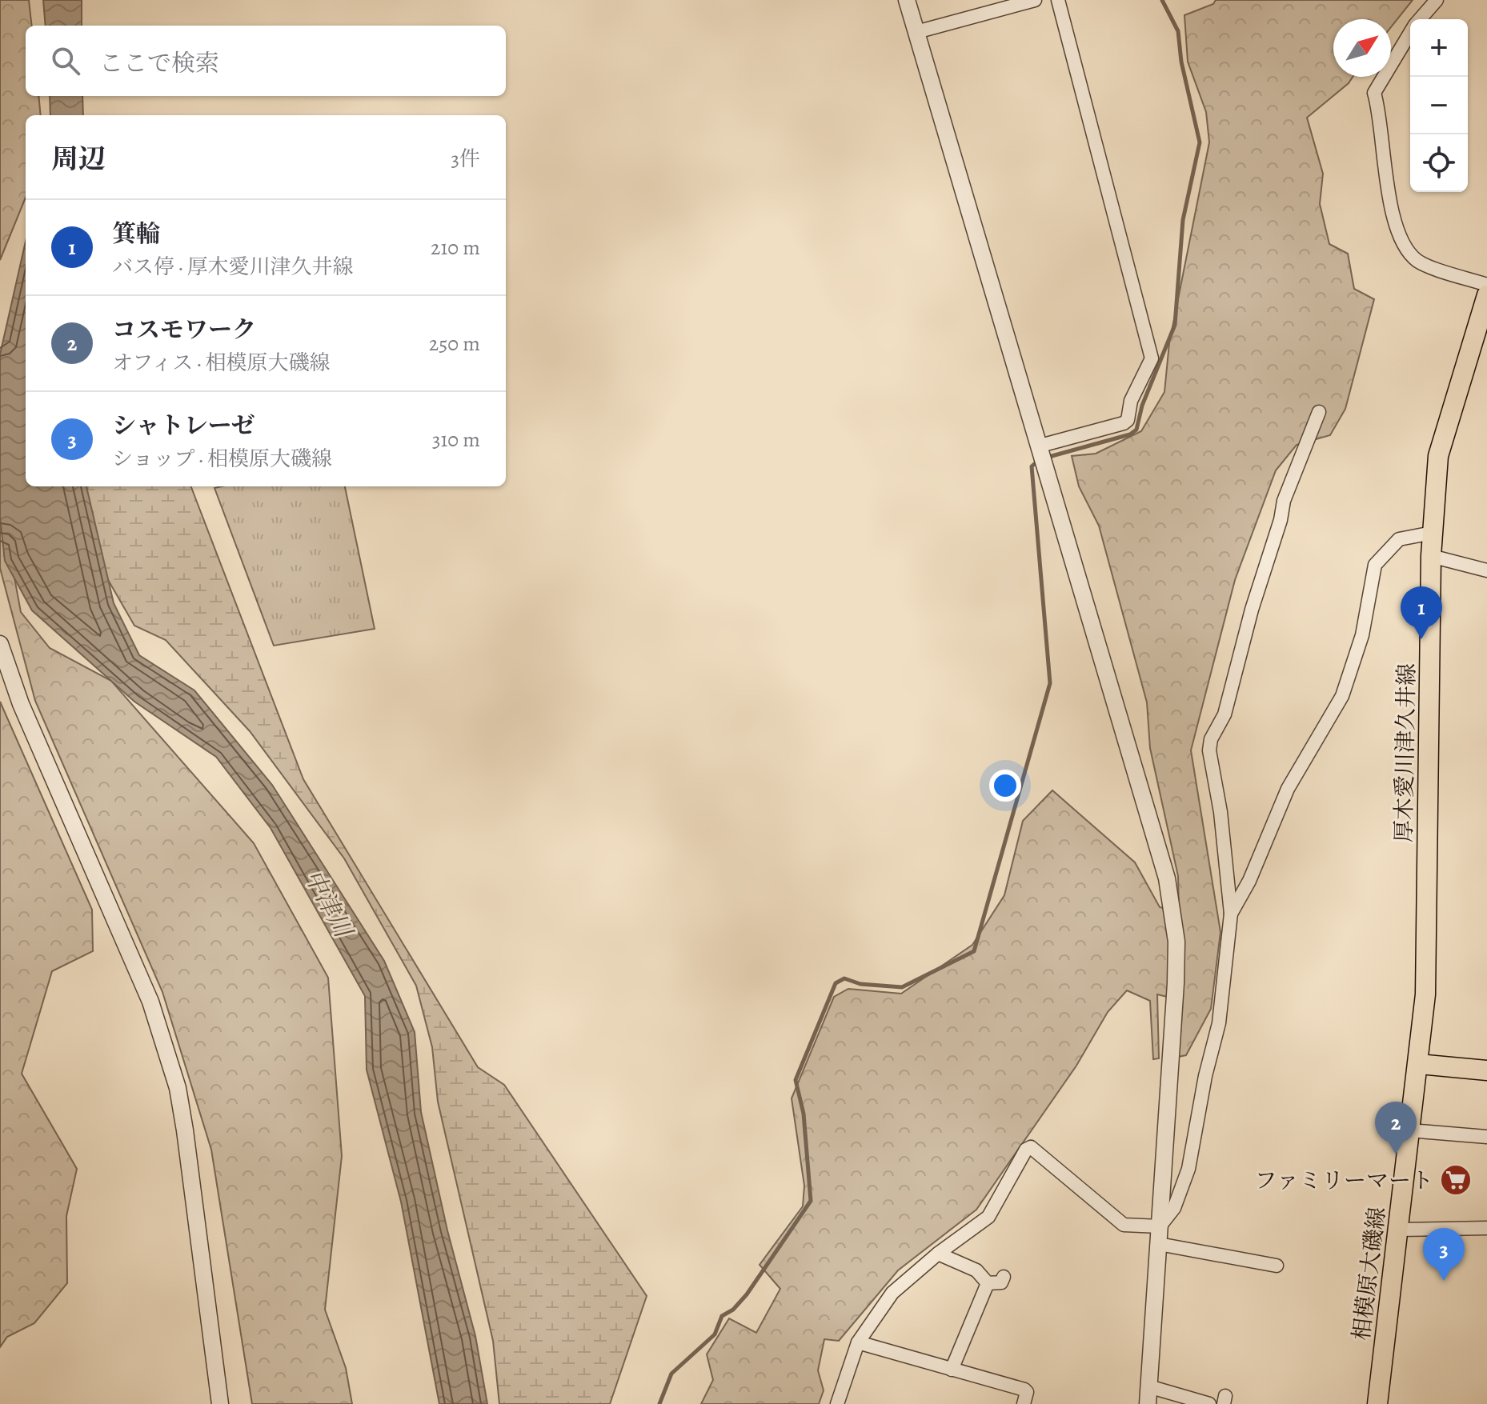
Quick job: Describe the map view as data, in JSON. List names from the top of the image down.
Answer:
{
  "streets": {
    "main road": ["厚木愛川津久井線", "相模原大磯線"]
  },
  "crossings": [
    ["厚木愛川津久井線", "相模原大磯線"]
  ],
  "water": ["中津川"],
  "places": {
    "supermarket": ["ファミリーマート"]
  },
  "north": "top right",
  "page": {
    "map_buttons": ["+", "−"],
    "search": "ここで検索",
    "heading": ["周辺", "3件"],
    "list": [
      {
        "mark": "1",
        "name": "箕輪",
        "note": "バス停 · 厚木愛川津久井線",
        "value": "210 m"
      },
      {
        "mark": "2",
        "name": "コスモワーク",
        "note": "オフィス · 相模原大磯線",
        "value": "250 m"
      },
      {
        "mark": "3",
        "name": "シャトレーゼ",
        "note": "ショップ · 相模原大磯線",
        "value": "310 m"
      }
    ],
    "pins": ["1", "2", "3"]
  }
}
